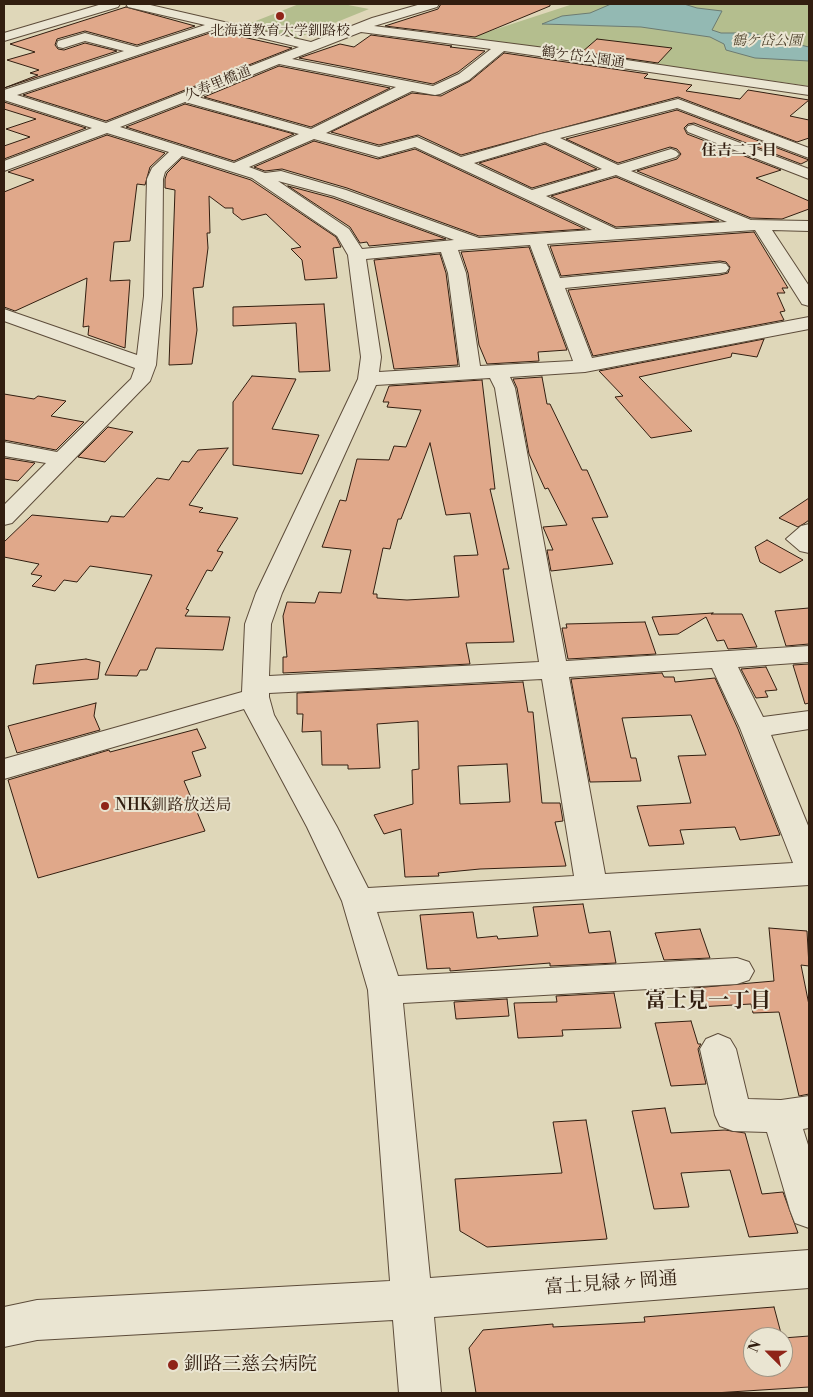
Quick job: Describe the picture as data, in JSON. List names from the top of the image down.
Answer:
{
  "streets": {
    "street": ["鶴ケ岱公園通", "久寿里橋通", "富士見緑ヶ岡通"]
  },
  "crossings": [
    ["鶴ケ岱公園通", "久寿里橋通"]
  ],
  "districts": ["住吉二丁目", "富士見一丁目"],
  "parks": ["鶴ケ岱公園"],
  "places": ["北海道教育大学釧路校", "NHK釧路放送局", "釧路三慈会病院"],
  "north": "top left"
}
